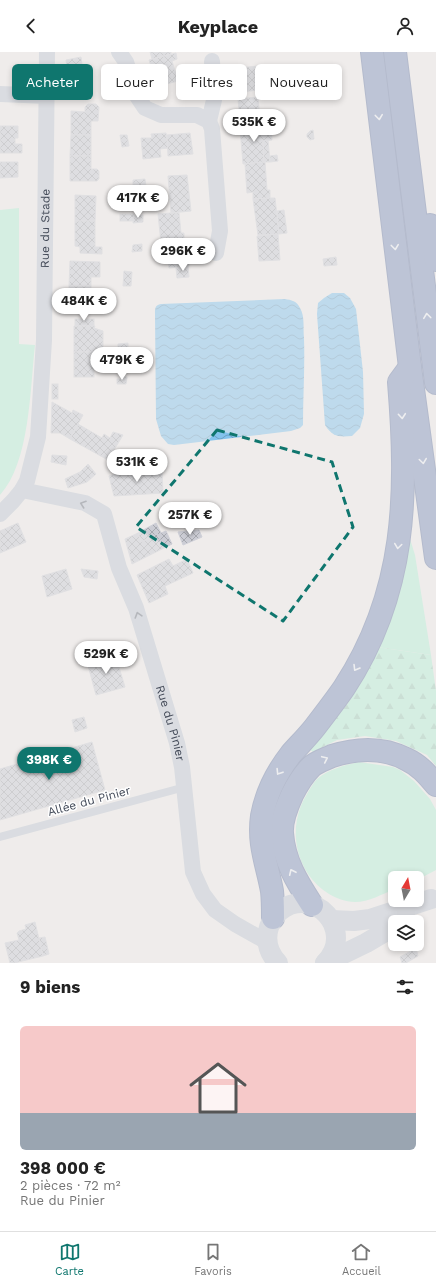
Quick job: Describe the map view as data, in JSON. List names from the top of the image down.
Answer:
{
  "streets": {
    "street": ["Rue du Stade", "Rue du Pinier"],
    "lane": ["Allée du Pinier"]
  },
  "crossings": [
    ["Rue du Stade", "Rue du Pinier"],
    ["Rue du Pinier", "Allée du Pinier"]
  ],
  "one_way": ["Rue du Pinier"],
  "north": "top",
  "page": {
    "header": "Keyplace",
    "chip": [
      "Acheter",
      "Louer",
      "Filtres",
      "Nouveau"
    ],
    "price": [
      "535K €",
      "417K €",
      "296K €",
      "484K €",
      "479K €",
      "531K €",
      "257K €",
      "529K €",
      "398K €"
    ],
    "heading": "9 biens",
    "list": [
      {
        "name": "398 000 €",
        "note": "2 pièces · 72 m² · Rue du Pinier"
      }
    ],
    "tabs": ["Carte", "Favoris", "Accueil"]
  }
}
